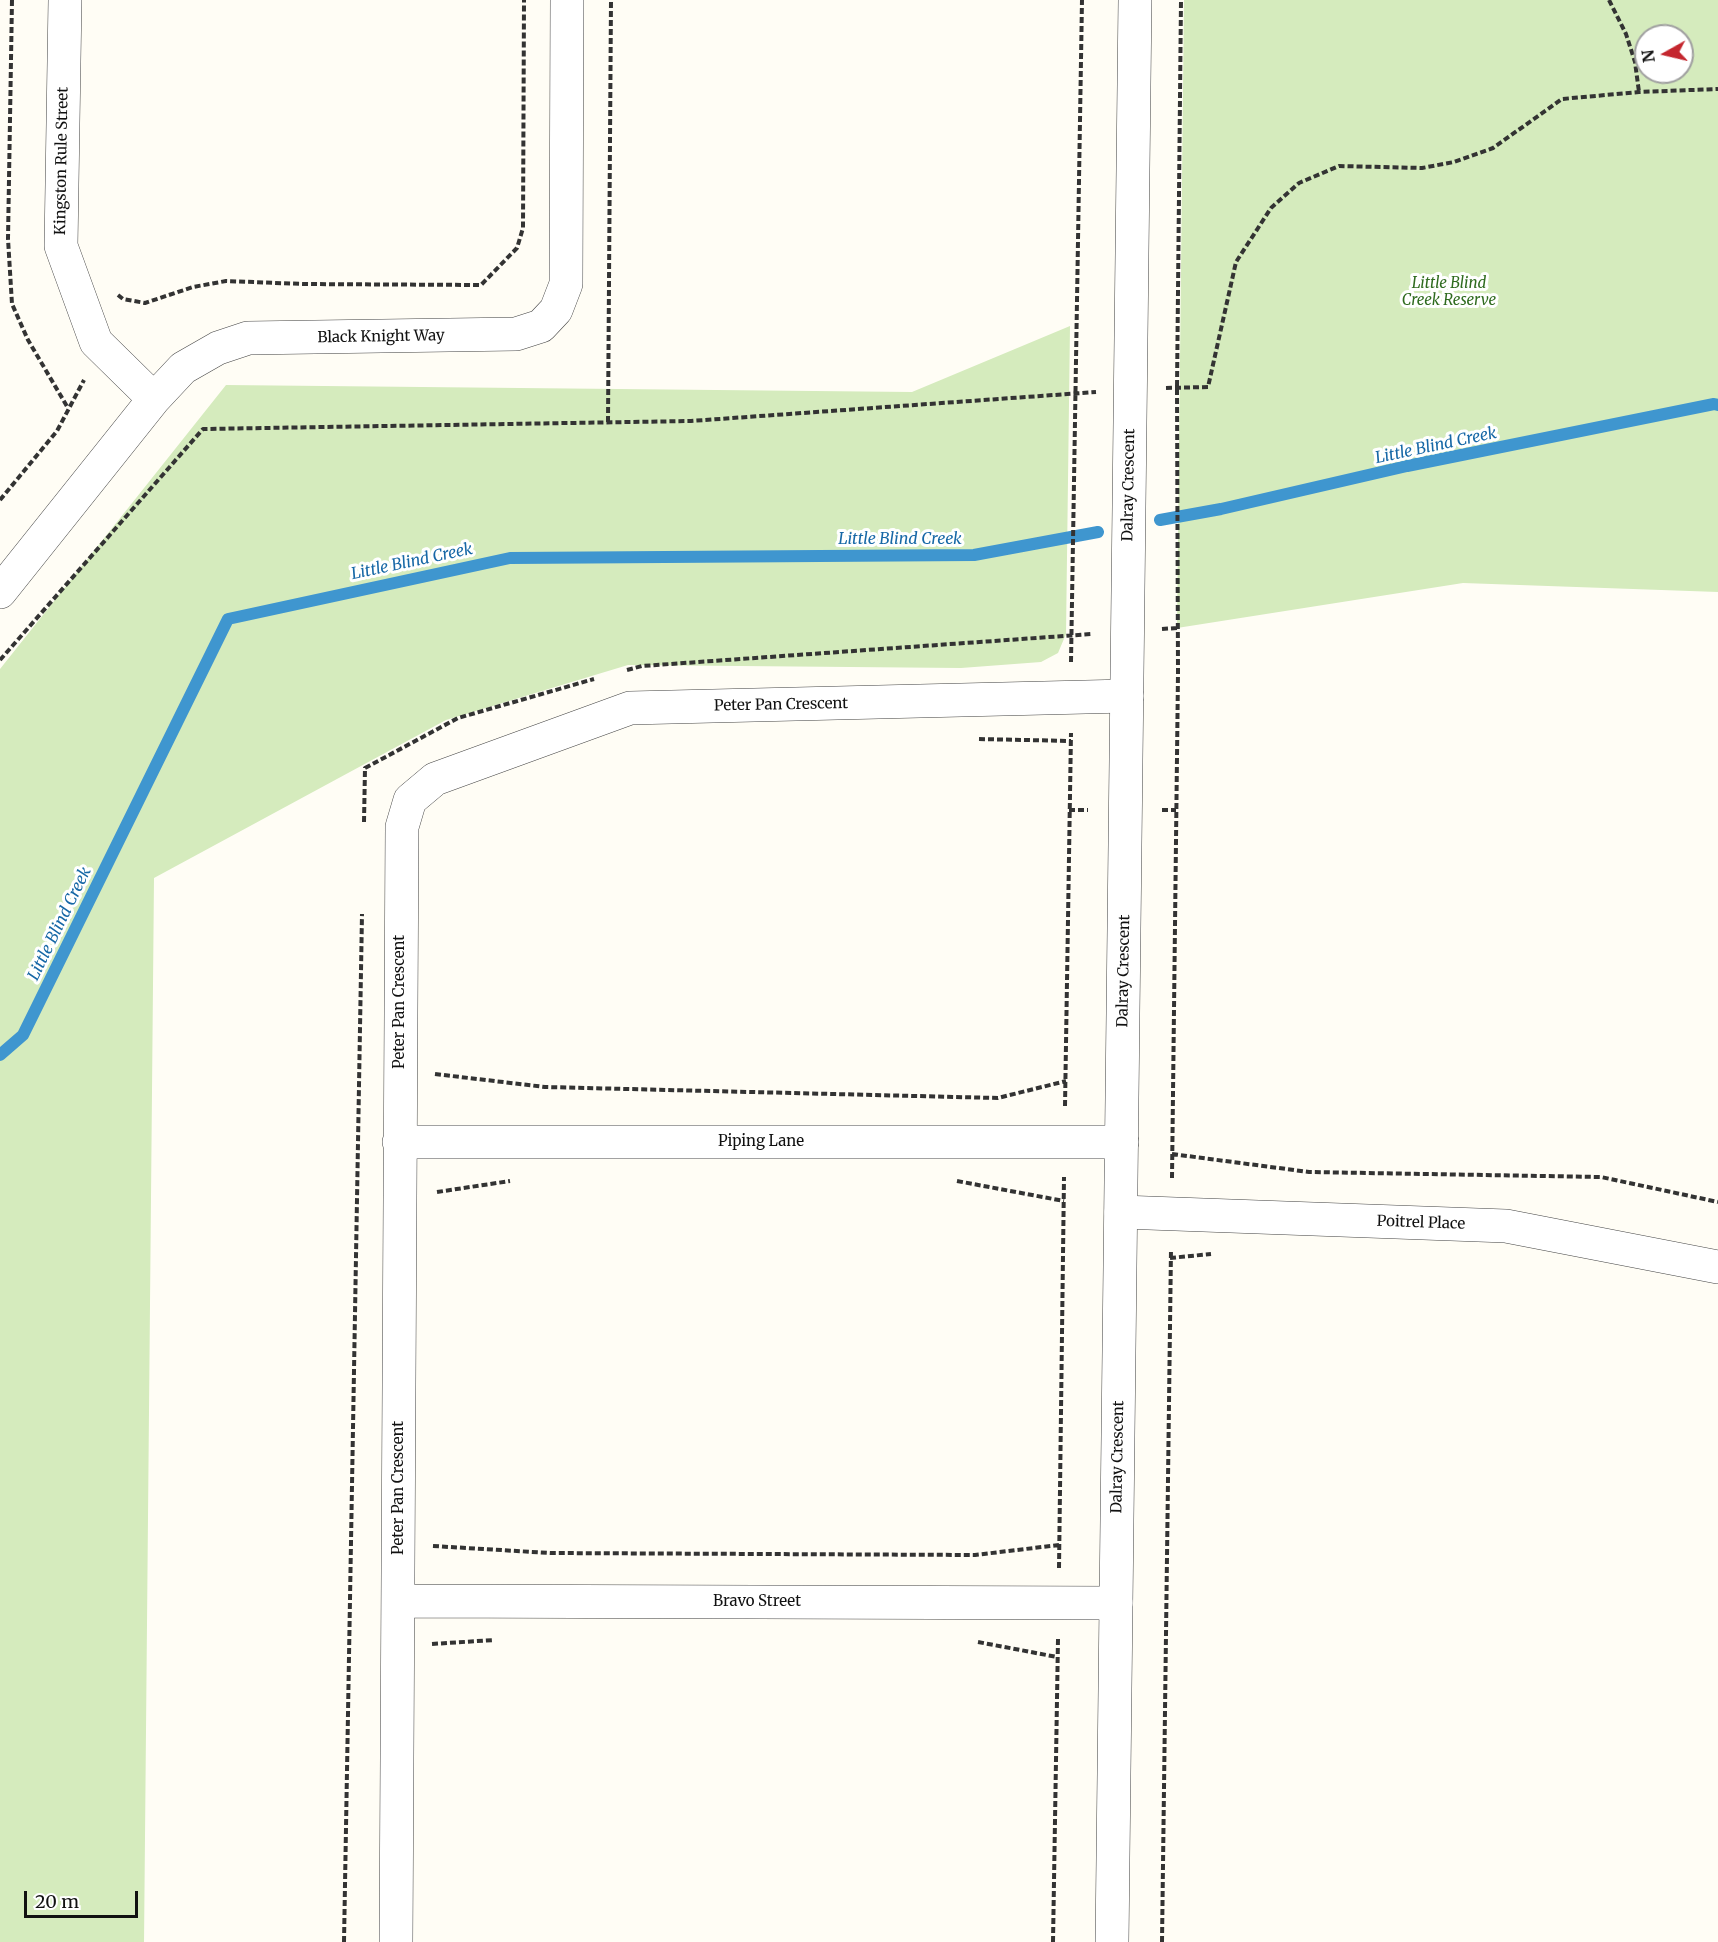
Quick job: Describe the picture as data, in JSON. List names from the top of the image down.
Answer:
{
  "streets": {
    "street": [
      "Kingston Rule Street",
      "Black Knight Way",
      "Dalray Crescent",
      "Peter Pan Crescent",
      "Piping Lane",
      "Poitrel Place",
      "Bravo Street"
    ]
  },
  "crossings": [
    ["Kingston Rule Street", "Black Knight Way"],
    ["Dalray Crescent", "Peter Pan Crescent"],
    ["Dalray Crescent", "Piping Lane"],
    ["Dalray Crescent", "Poitrel Place"],
    ["Dalray Crescent", "Bravo Street"],
    ["Peter Pan Crescent", "Piping Lane"],
    ["Peter Pan Crescent", "Bravo Street"]
  ],
  "water": ["Little Blind Creek"],
  "parks": ["Little Blind Creek Reserve"],
  "scale_bar": "20 m",
  "north": "left"
}
